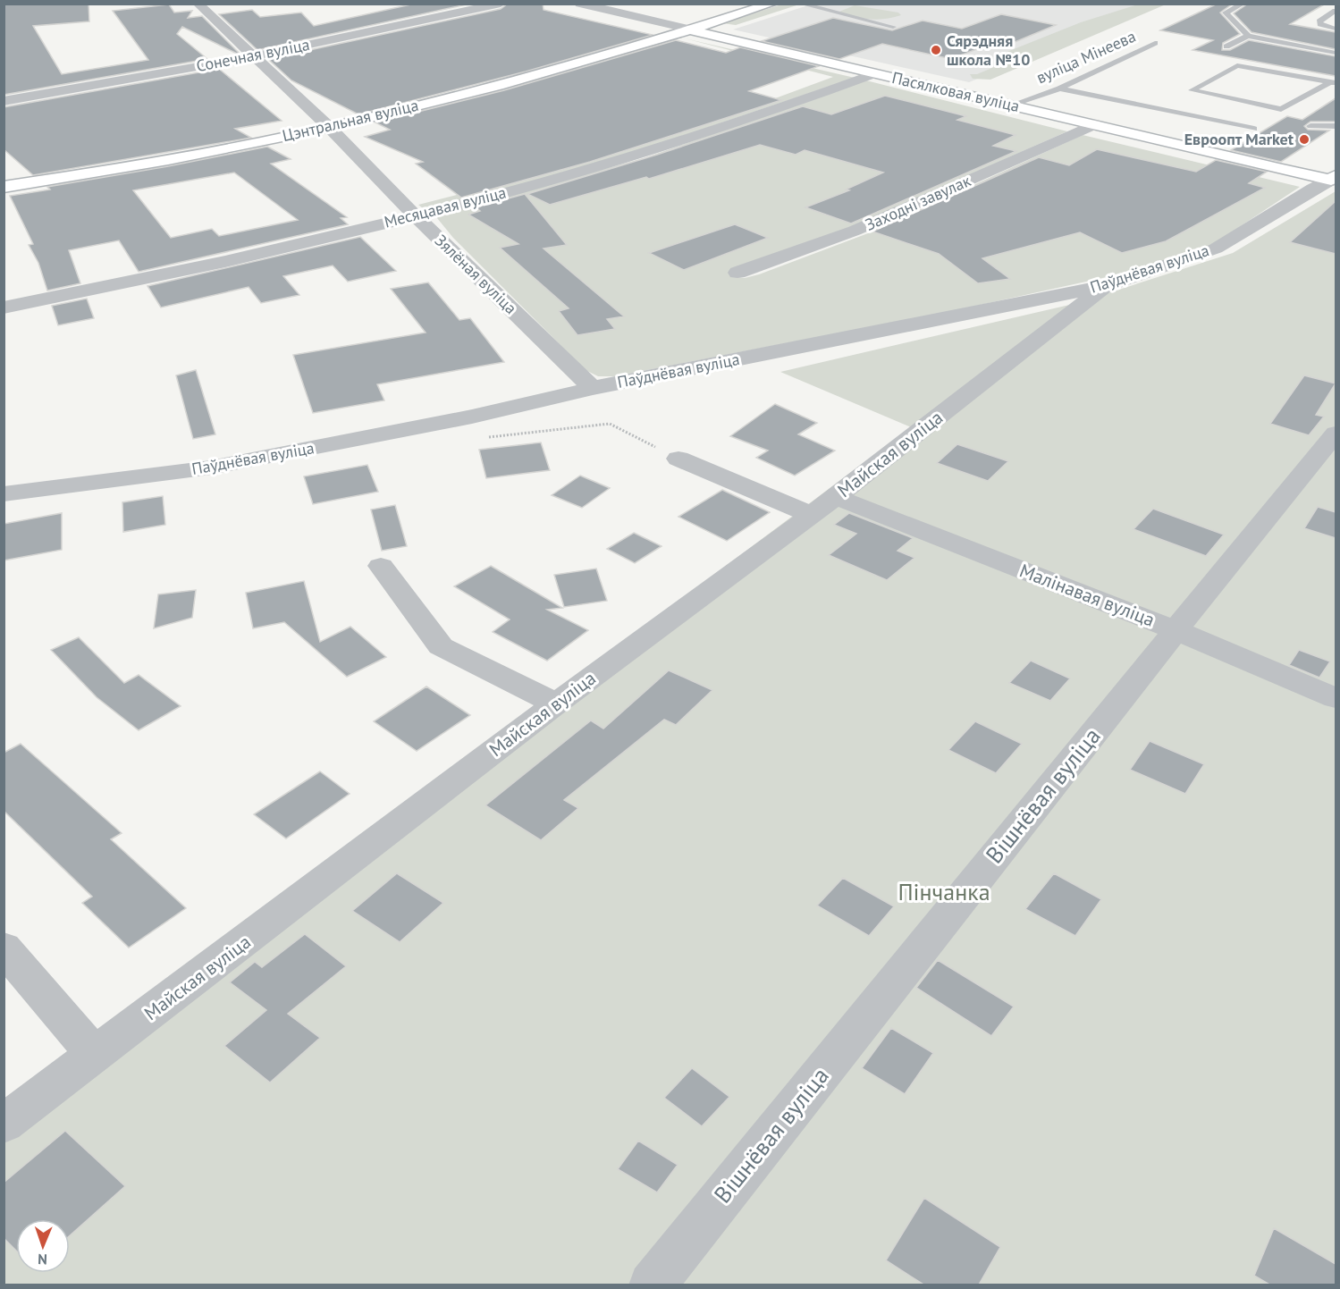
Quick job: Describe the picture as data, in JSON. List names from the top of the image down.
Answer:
{
  "streets": {
    "street": [
      "Сонечная вуліца",
      "Пасялковая вуліца",
      "Цэнтральная вуліца",
      "Заходні завулак",
      "Месяцавая вуліца",
      "Паўднёвая вуліца",
      "Зялёная вуліца",
      "Майская вуліца",
      "Малінавая вуліца",
      "Вішнёвая вуліца"
    ],
    "lane": ["вуліца Мінеева"]
  },
  "crossings": [
    ["Сонечная вуліца", "Зялёная вуліца"],
    ["вуліца Мінеева", "Пасялковая вуліца"],
    ["Пасялковая вуліца", "Цэнтральная вуліца"],
    ["Пасялковая вуліца", "Заходні завулак"],
    ["Пасялковая вуліца", "Месяцавая вуліца"],
    ["Пасялковая вуліца", "Паўднёвая вуліца"],
    ["Цэнтральная вуліца", "Зялёная вуліца"],
    ["Месяцавая вуліца", "Зялёная вуліца"],
    ["Паўднёвая вуліца", "Зялёная вуліца"],
    ["Паўднёвая вуліца", "Майская вуліца"],
    ["Майская вуліца", "Малінавая вуліца"],
    ["Малінавая вуліца", "Вішнёвая вуліца"]
  ],
  "parks": ["Пінчанка"],
  "places": ["Сярэдняя школа №10", "Евроопт Market"],
  "north": "bottom"
}
